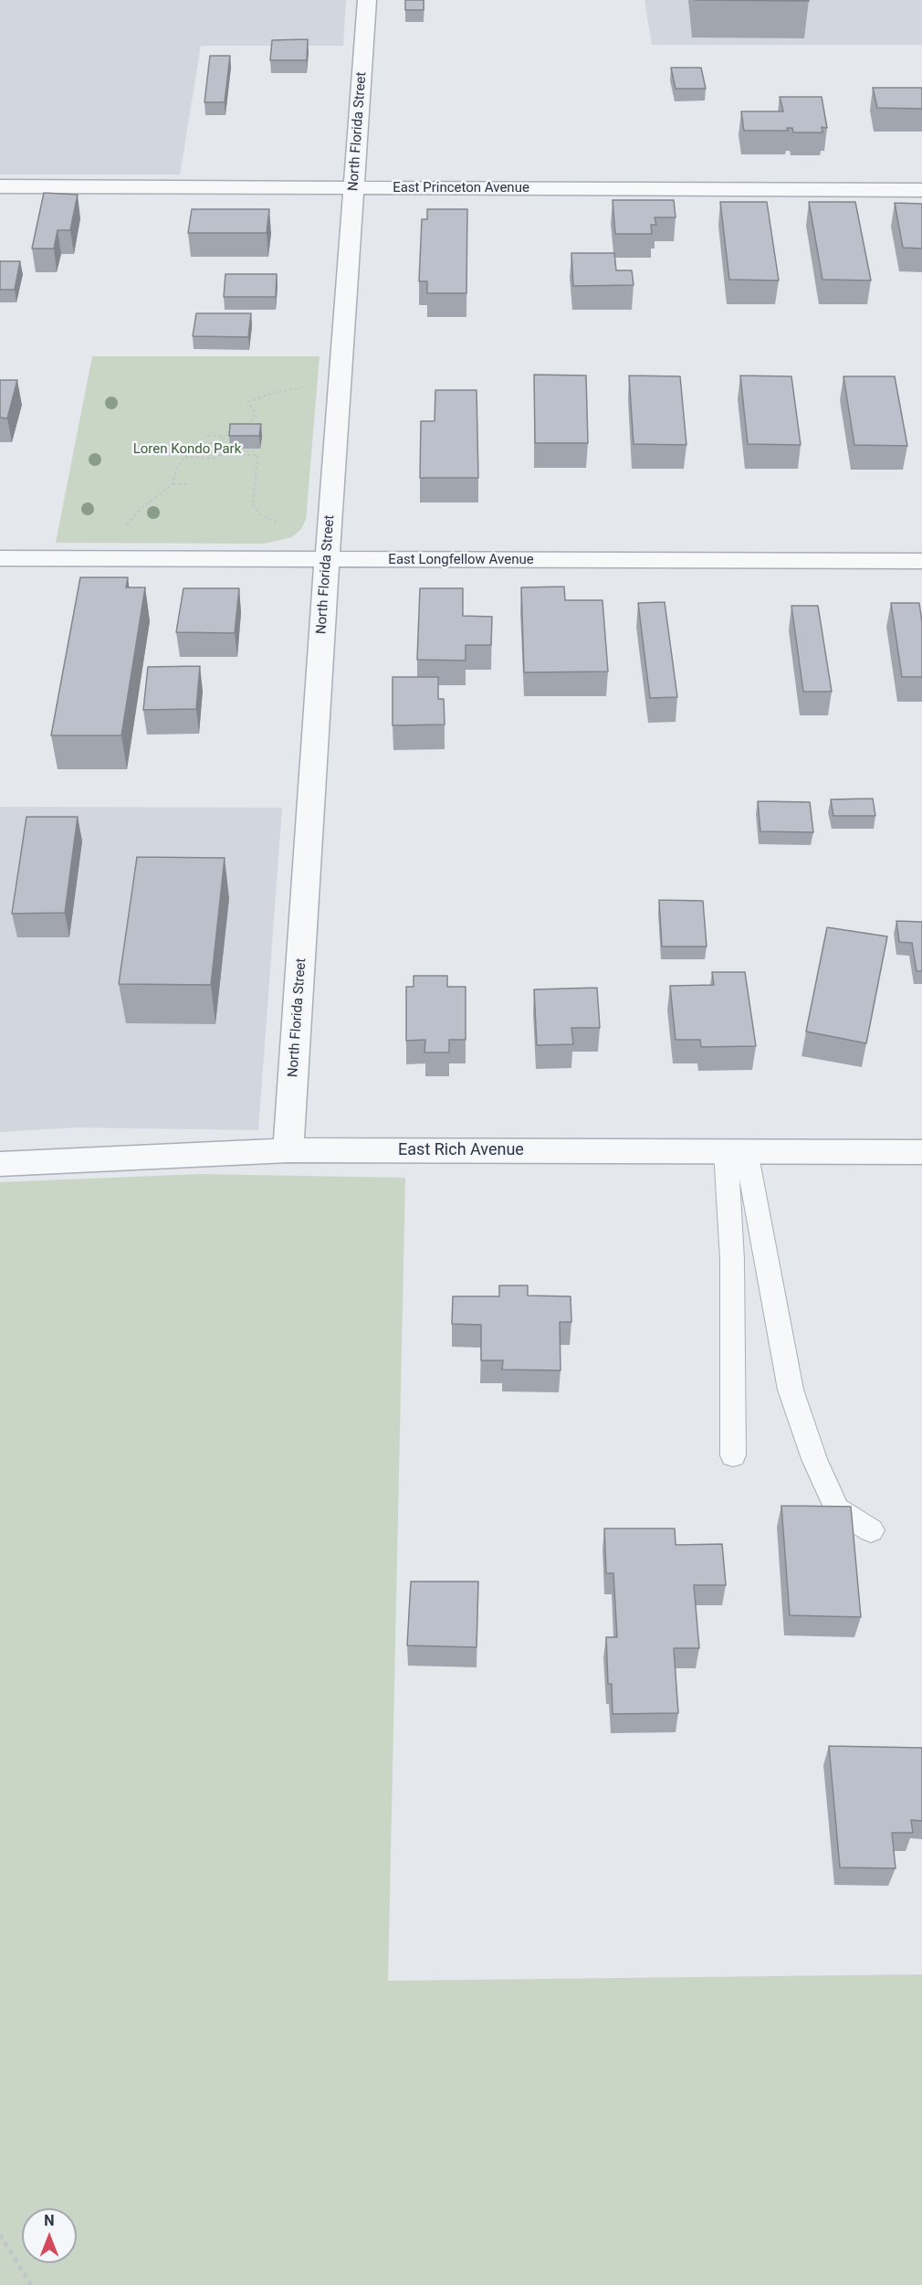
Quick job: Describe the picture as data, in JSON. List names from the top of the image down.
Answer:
{
  "streets": {
    "street": [
      "North Florida Street",
      "East Princeton Avenue",
      "East Longfellow Avenue",
      "East Rich Avenue"
    ]
  },
  "crossings": [
    ["North Florida Street", "East Princeton Avenue"],
    ["North Florida Street", "East Longfellow Avenue"],
    ["North Florida Street", "East Rich Avenue"]
  ],
  "parks": ["Loren Kondo Park"],
  "north": "top"
}
